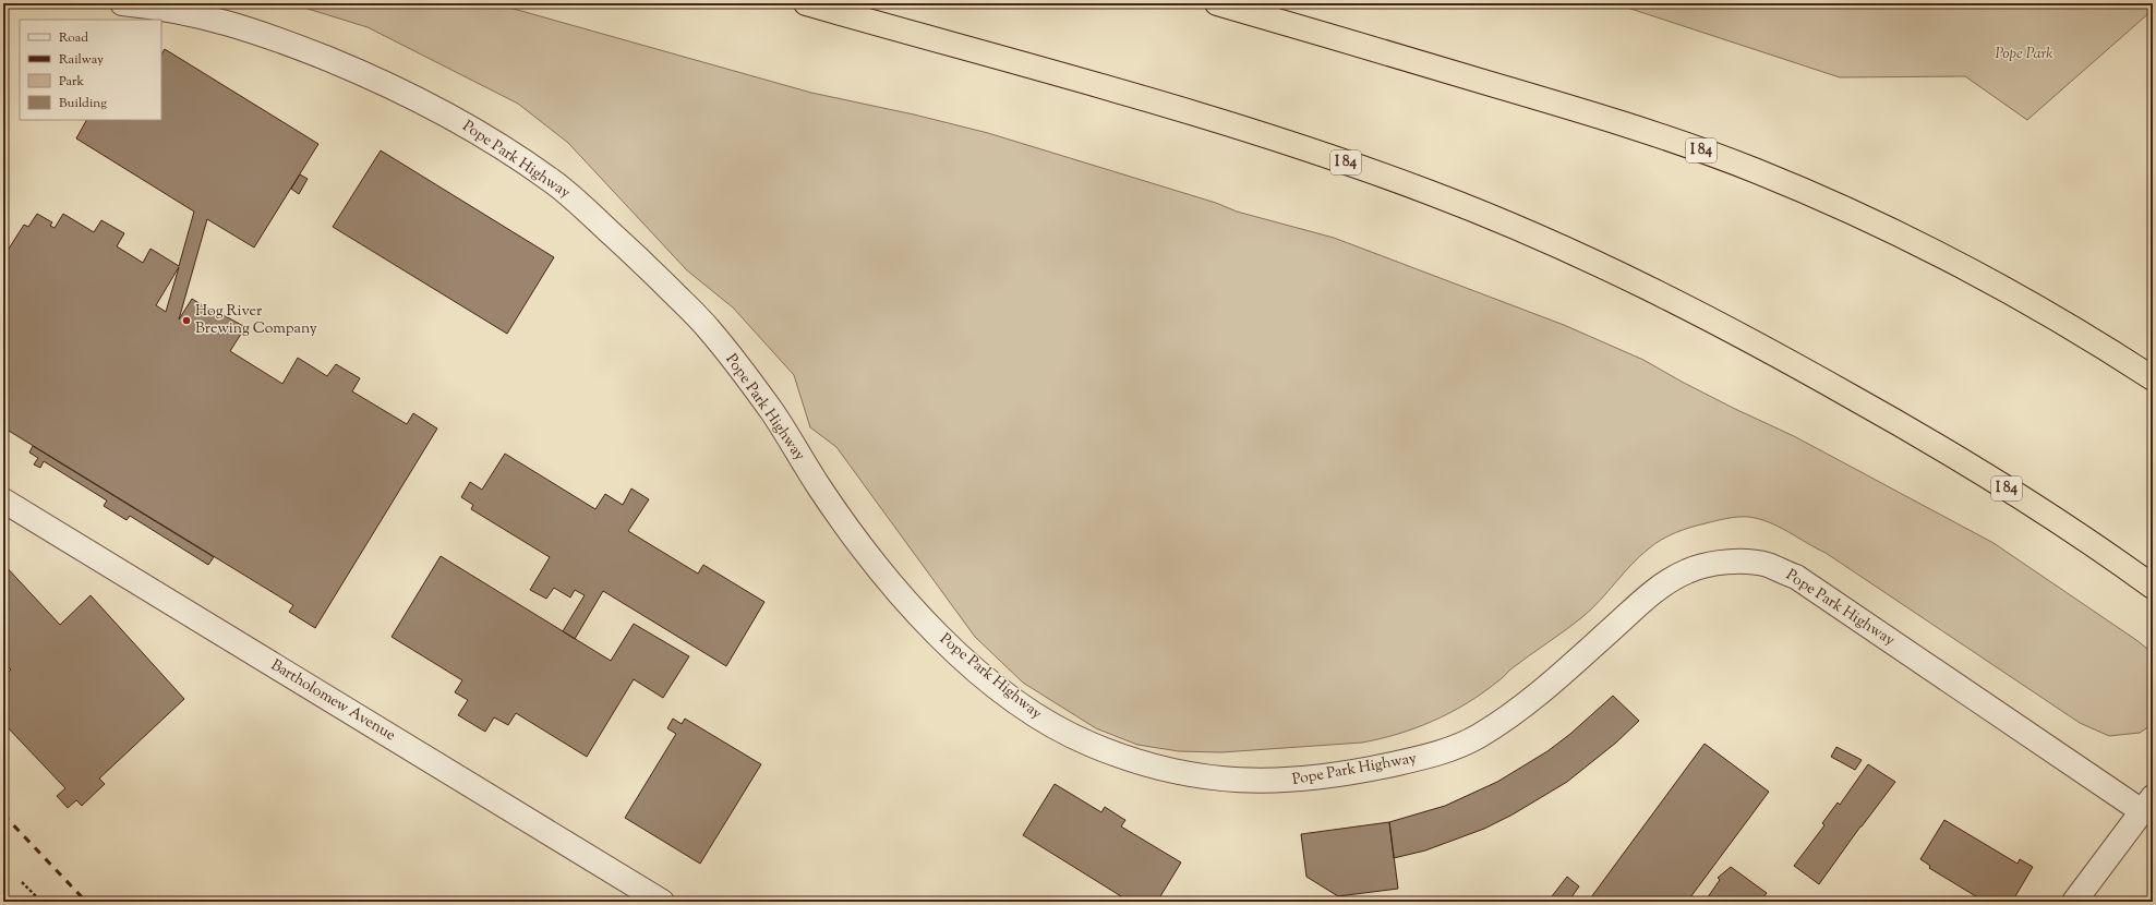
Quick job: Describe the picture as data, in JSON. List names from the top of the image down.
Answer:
{
  "streets": {
    "highway": ["I 84"],
    "street": ["Pope Park Highway", "Bartholomew Avenue"]
  },
  "parks": ["Pope Park"],
  "places": ["Hog River Brewing Company"],
  "legend": [
    "Road",
    "Railway",
    "Park",
    "Building"
  ]
}
